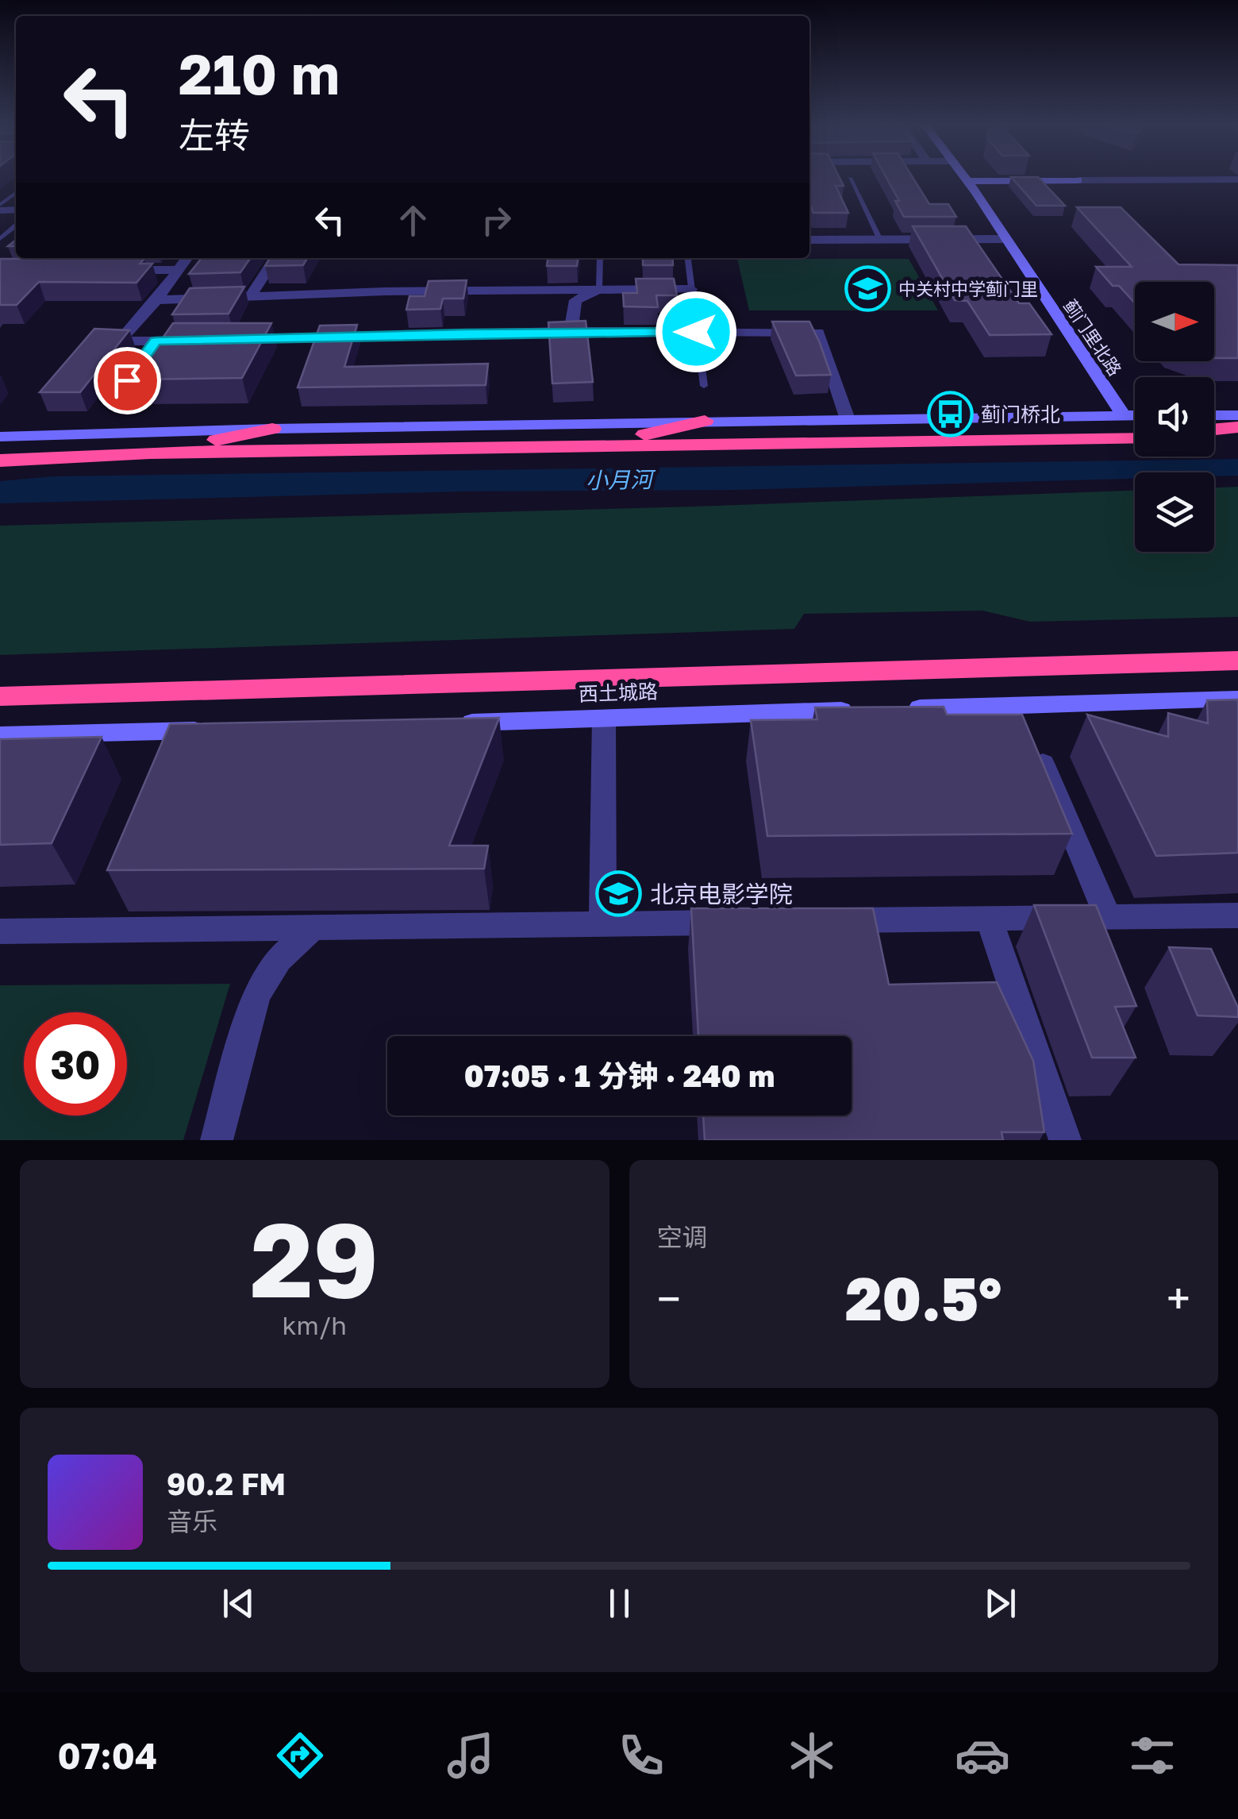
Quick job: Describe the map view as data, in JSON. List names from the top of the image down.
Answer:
{
  "streets": {
    "highway": ["西土城路"],
    "street": ["蓟门里北路"]
  },
  "water": ["小月河"],
  "places": {
    "school or university": ["中关村中学蓟门里", "北京电影学院"],
    "bus stop": ["蓟门桥北"]
  },
  "north": "right",
  "page": {
    "turn": ["210 m", "左转"],
    "limit": "30",
    "trip": "07:05 · 1 分钟 · 240 m",
    "tile": [
      ["29", "km/h"],
      "空调"
    ],
    "heat": ["−", "20.5°", "+"],
    "song": ["90.2 FM", "音乐"],
    "tabs": "07:04"
  }
}
